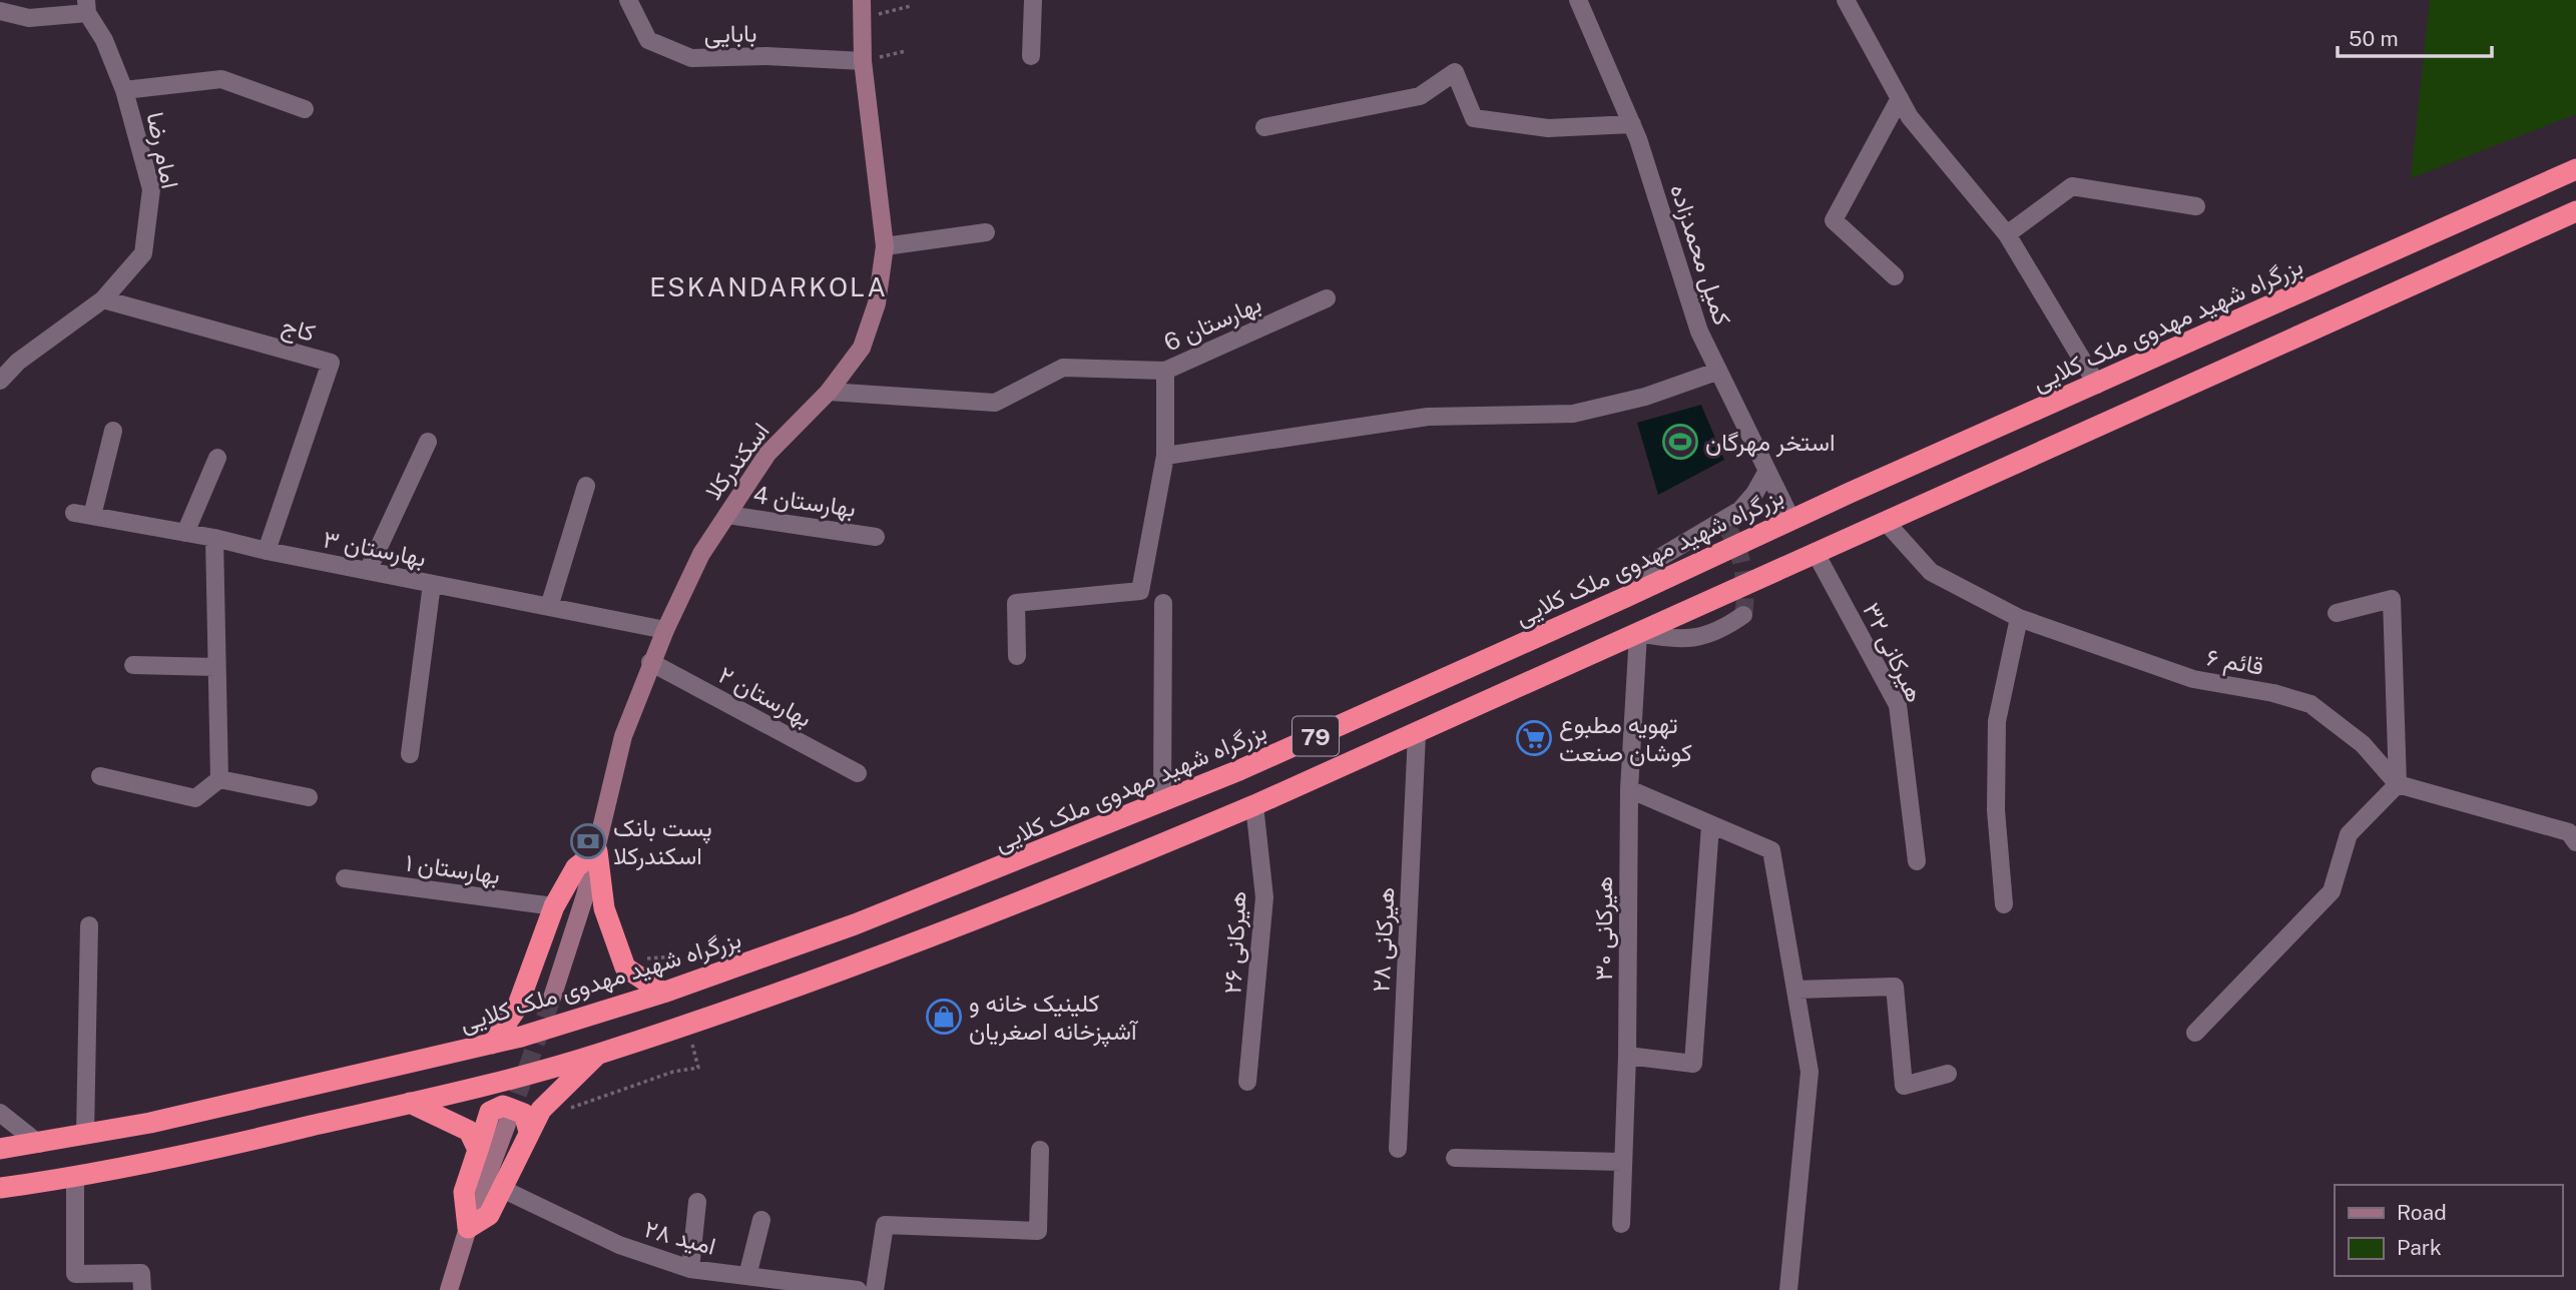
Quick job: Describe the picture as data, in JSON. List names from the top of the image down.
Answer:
{
  "streets": {
    "highway": ["بزرگراه شهید مهدوی ملک کلایی", "79"],
    "street": [
      "بابایی",
      "امام رضا",
      "کمیل محمدزاده",
      "بهارستان 6",
      "کاج",
      "اسکندرکلا",
      "بهارستان 4",
      "بهارستان ۳",
      "هیرکانی ۳۲",
      "قائم ۶",
      "بهارستان ۲",
      "بهارستان ۱",
      "هیرکانی ۳۰",
      "هیرکانی ۲۸",
      "هیرکانی ۲۶",
      "امید ۲۸"
    ]
  },
  "crossings": [
    ["بابایی", "اسکندرکلا"],
    ["امام رضا", "کاج"],
    ["کمیل محمدزاده", "بزرگراه شهید مهدوی ملک کلایی"],
    ["بهارستان 6", "اسکندرکلا"],
    ["کاج", "بهارستان ۳"],
    ["اسکندرکلا", "بهارستان 4"],
    ["اسکندرکلا", "بهارستان ۳"],
    ["اسکندرکلا", "بهارستان ۲"],
    ["هیرکانی ۳۲", "79"],
    ["قائم ۶", "79"],
    ["79", "هیرکانی ۳۰"],
    ["79", "هیرکانی ۲۸"],
    ["79", "هیرکانی ۲۶"]
  ],
  "districts": ["ESKANDARKOLA"],
  "places": {
    "sports": ["استخر مهرگان"],
    "supermarket": ["تهویه مطبوع کوشان صنعت"],
    "bank": ["پست بانک اسکندرکلا"],
    "shop": ["کلینیک خانه و آشپزخانه اصغریان"]
  },
  "legend": ["Road", "Park"],
  "scale_bar": "50 m"
}
